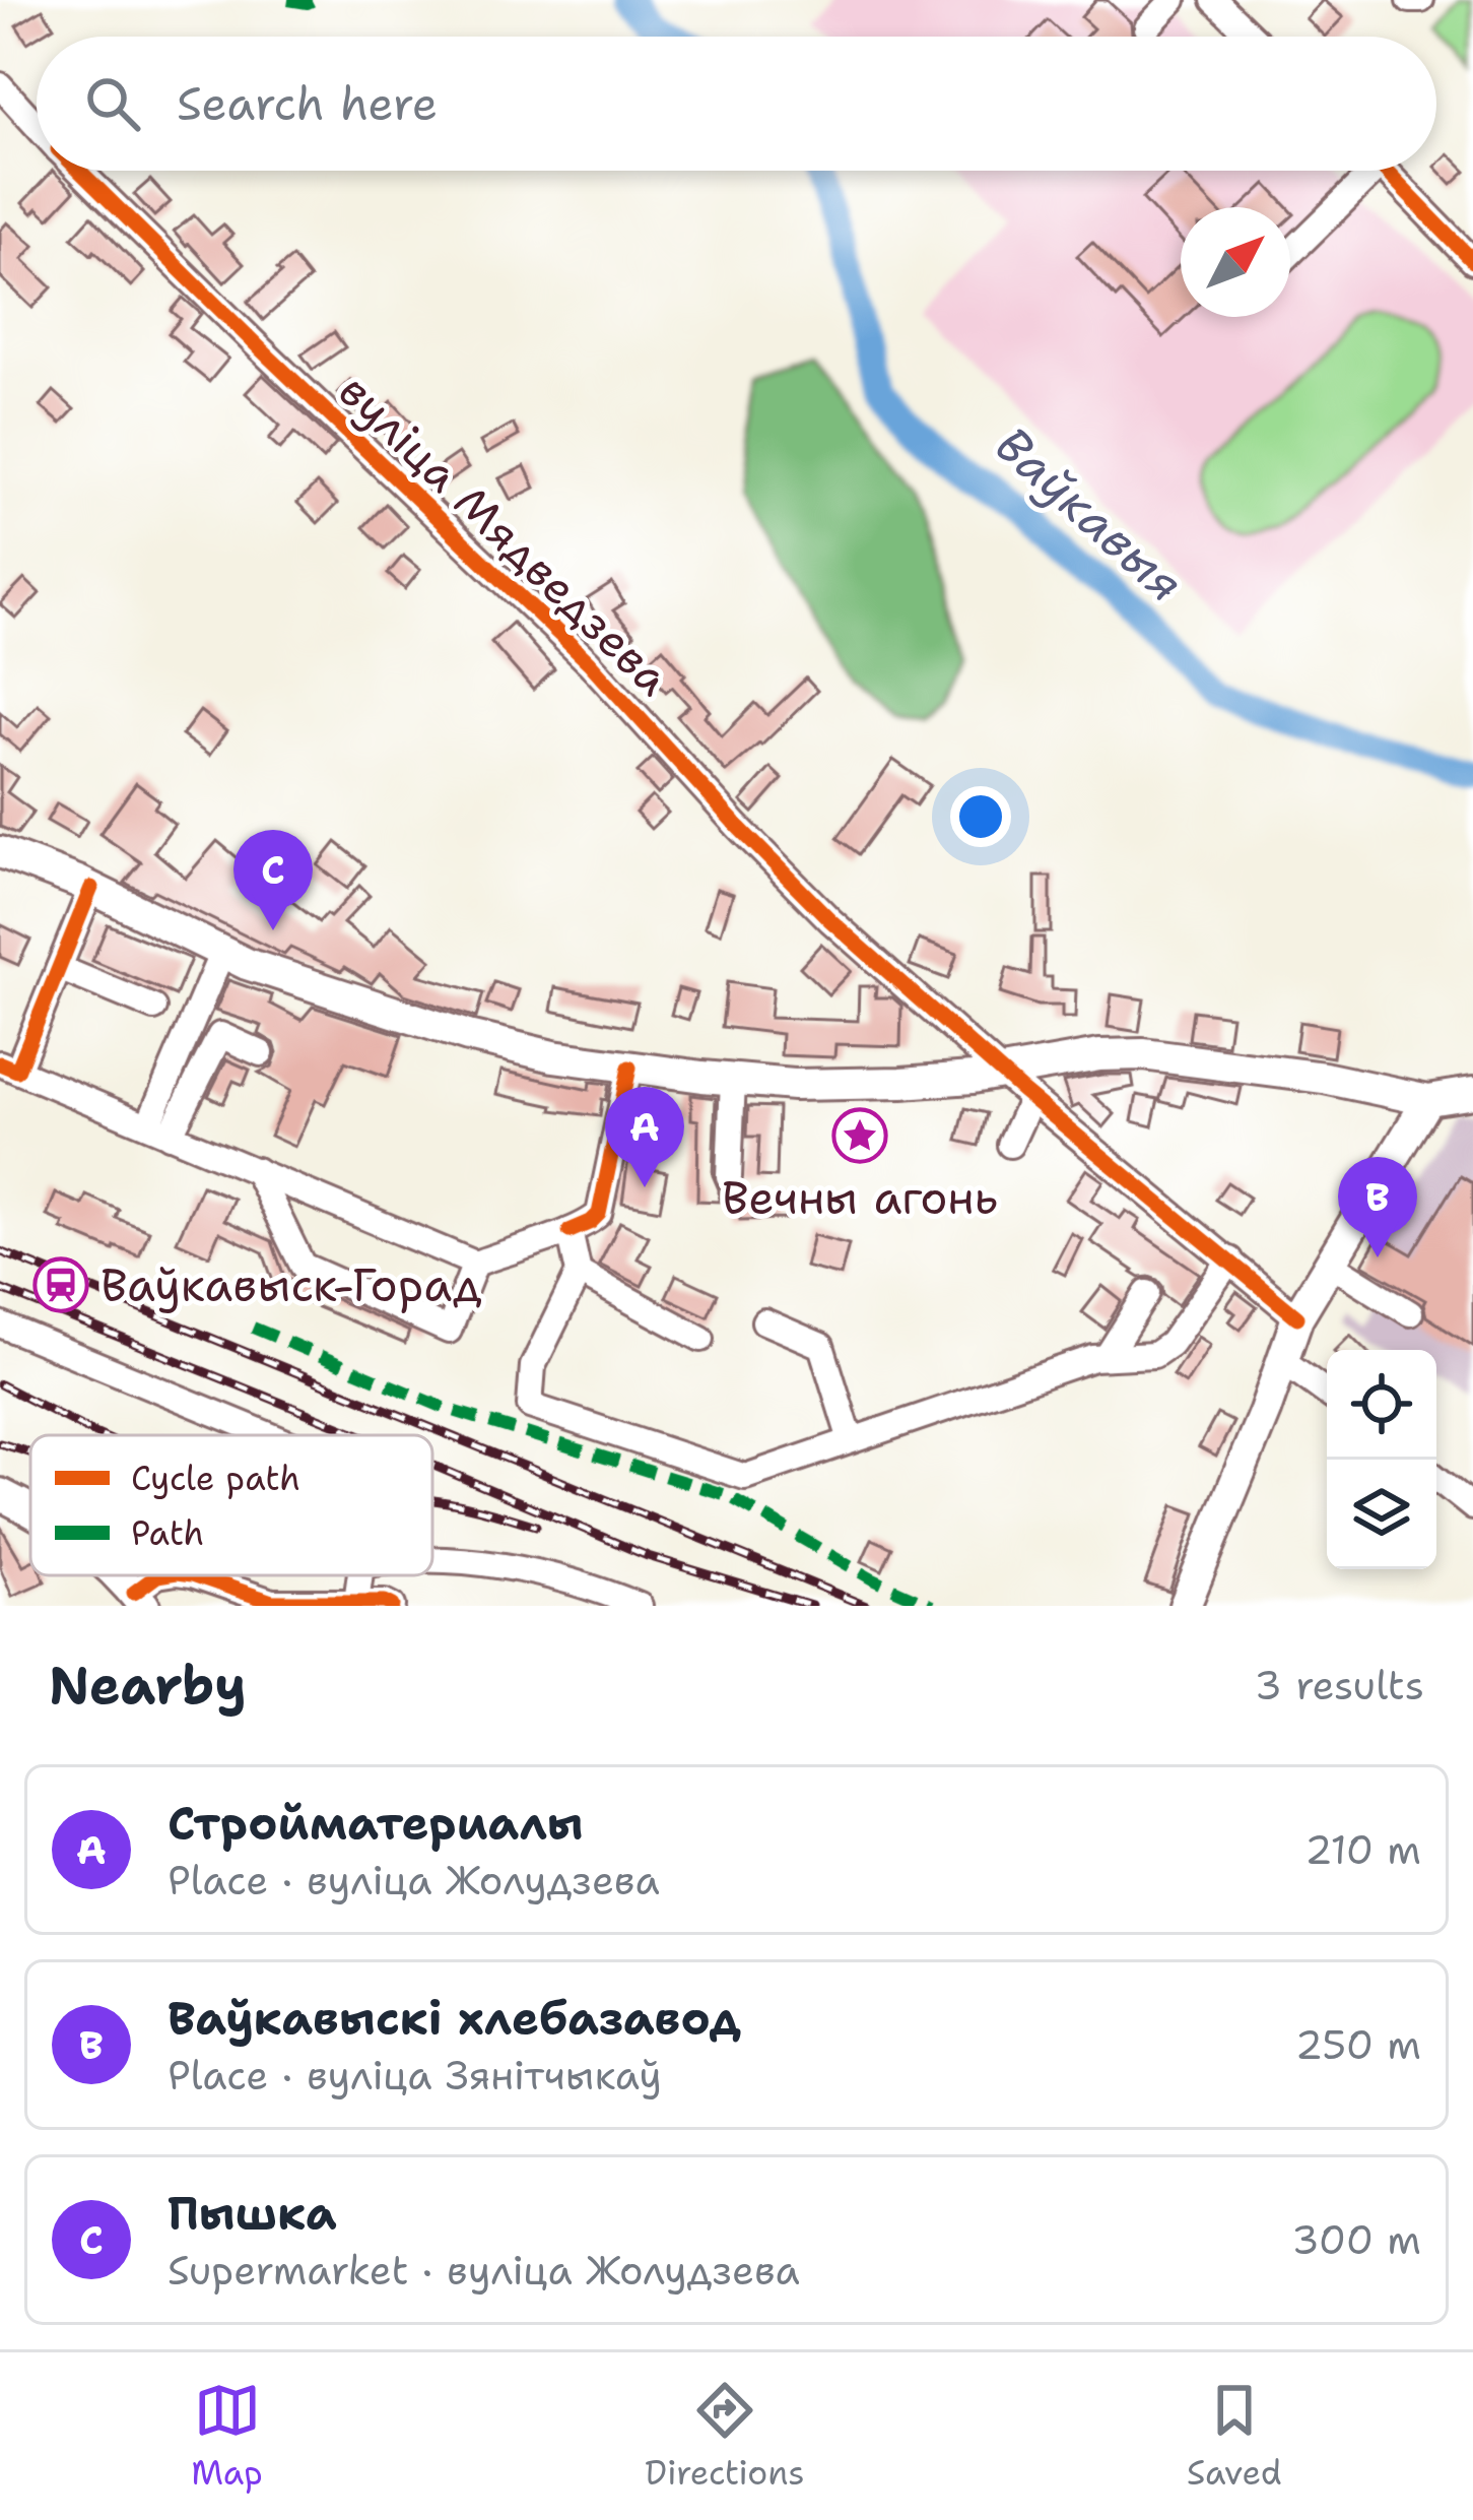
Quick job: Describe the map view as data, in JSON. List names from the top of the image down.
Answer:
{
  "streets": {
    "street": ["вуліца Мядведзева"]
  },
  "water": ["Ваўкавыя"],
  "places": {
    "place": ["Вечны агонь"],
    "station": ["Ваўкавыск-Горад"]
  },
  "legend": ["Cycle path", "Path"],
  "north": "top right",
  "page": {
    "search": "Search here",
    "pins": ["C", "A", "B"],
    "heading": ["Nearby", "3 results"],
    "list": [
      {
        "mark": "A",
        "name": "Стройматериалы",
        "note": "Place · вуліца Жолудзева",
        "value": "210 m"
      },
      {
        "mark": "B",
        "name": "Ваўкавыскі хлебазавод",
        "note": "Place · вуліца Зянітчыкаў",
        "value": "250 m"
      },
      {
        "mark": "C",
        "name": "Пышка",
        "note": "Supermarket · вуліца Жолудзева",
        "value": "300 m"
      }
    ],
    "nav": ["Map", "Directions", "Saved"]
  }
}
